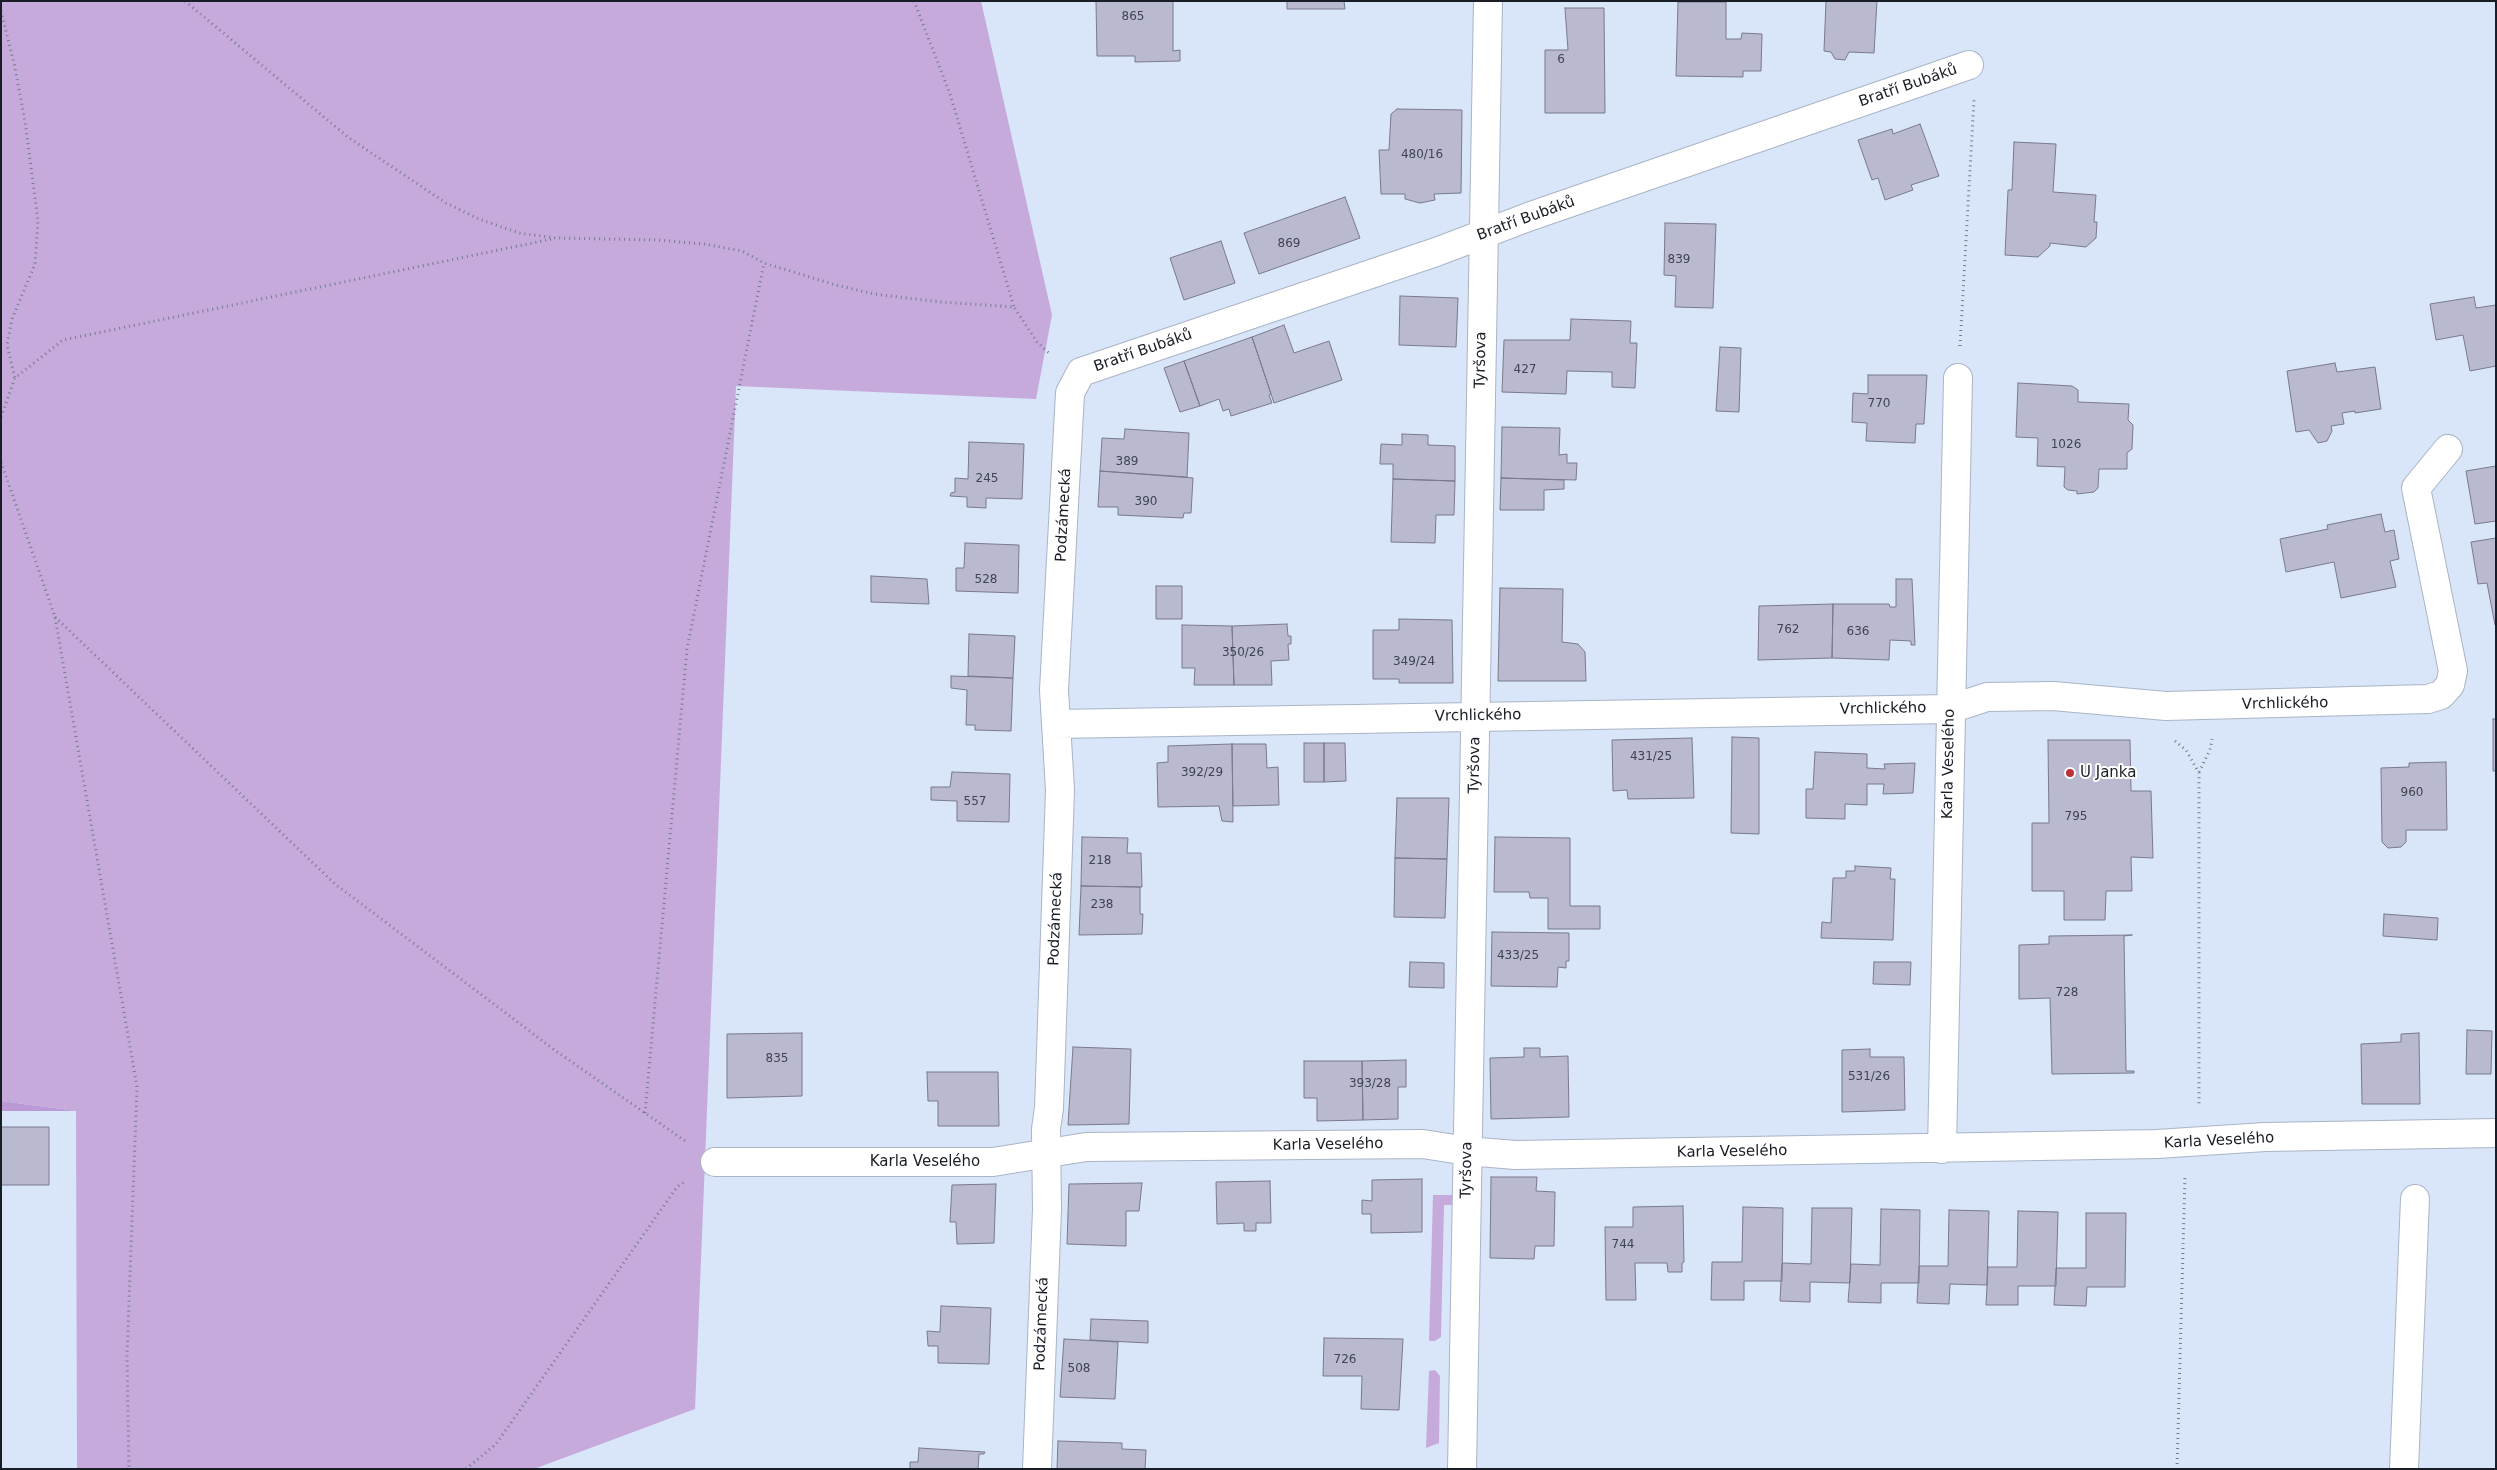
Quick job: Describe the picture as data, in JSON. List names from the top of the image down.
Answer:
{
  "streets": {
    "street": [
      "Bratří Bubáků",
      "Tyršova",
      "Podzámecká",
      "Vrchlického",
      "Karla Veselého"
    ]
  },
  "crossings": [
    ["Bratří Bubáků", "Tyršova"],
    ["Bratří Bubáků", "Podzámecká"],
    ["Tyršova", "Vrchlického"],
    ["Tyršova", "Karla Veselého"],
    ["Podzámecká", "Vrchlického"],
    ["Podzámecká", "Karla Veselého"],
    ["Vrchlického", "Karla Veselého"]
  ],
  "places": ["U Janka"],
  "house_numbers": [
    "865",
    "6",
    "480/16",
    "869",
    "839",
    "427",
    "770",
    "1026",
    "389",
    "245",
    "390",
    "528",
    "762",
    "636",
    "350/26",
    "349/24",
    "431/25",
    "392/29",
    "960",
    "557",
    "795",
    "218",
    "238",
    "433/25",
    "728",
    "835",
    "531/26",
    "393/28",
    "744",
    "726",
    "508"
  ]
}
